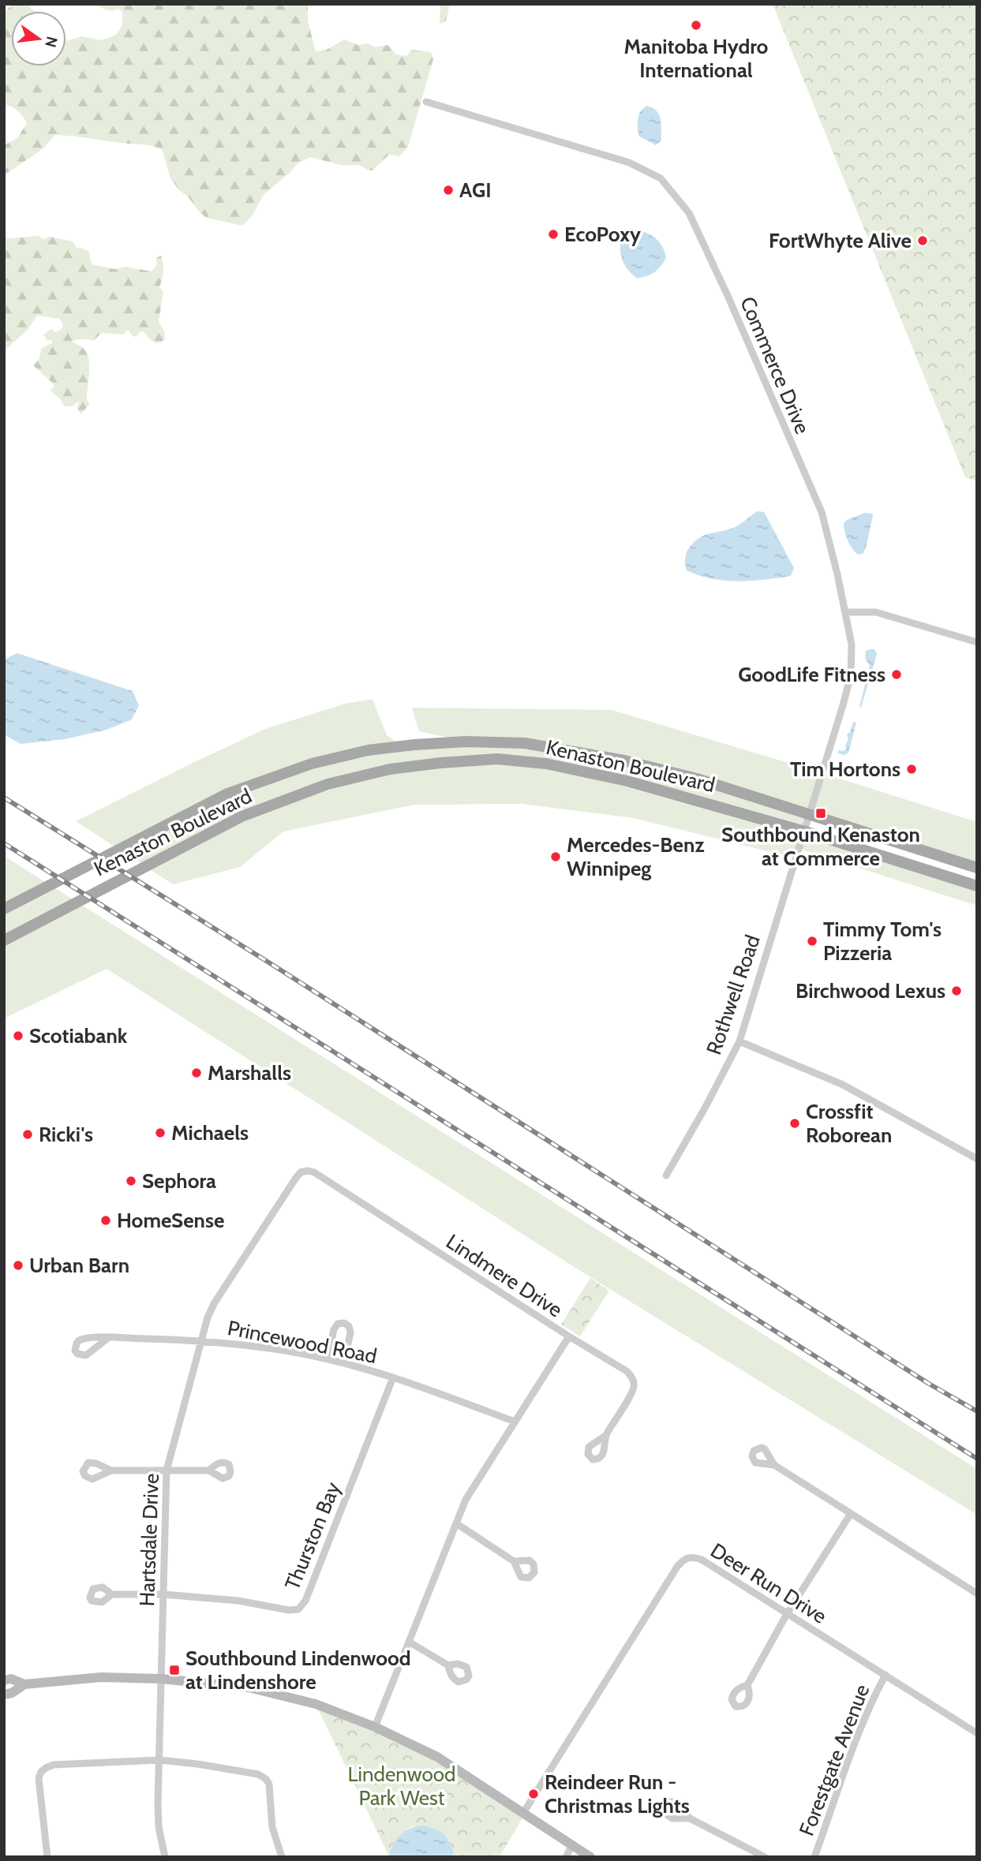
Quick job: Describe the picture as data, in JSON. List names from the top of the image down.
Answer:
{
  "streets": {
    "main road": ["Kenaston Boulevard"],
    "street": [
      "Commerce Drive",
      "Rothwell Road",
      "Lindmere Drive",
      "Princewood Road",
      "Thurston Bay",
      "Hartsdale Drive",
      "Deer Run Drive",
      "Forestgate Avenue"
    ]
  },
  "crossings": [
    ["Commerce Drive", "Kenaston Boulevard"],
    ["Commerce Drive", "Rothwell Road"],
    ["Kenaston Boulevard", "Rothwell Road"],
    ["Lindmere Drive", "Princewood Road"],
    ["Lindmere Drive", "Hartsdale Drive"],
    ["Princewood Road", "Thurston Bay"],
    ["Princewood Road", "Hartsdale Drive"],
    ["Thurston Bay", "Hartsdale Drive"],
    ["Deer Run Drive", "Forestgate Avenue"]
  ],
  "parks": ["Lindenwood Park West"],
  "places": {
    "other": [
      "Manitoba Hydro International",
      "AGI",
      "EcoPoxy",
      "FortWhyte Alive",
      "GoodLife Fitness",
      "Tim Hortons",
      "Mercedes-Benz Winnipeg",
      "Timmy Tom's Pizzeria",
      "Birchwood Lexus",
      "Scotiabank",
      "Marshalls",
      "Crossfit Roborean",
      "Michaels",
      "Ricki's",
      "Sephora",
      "HomeSense",
      "Urban Barn",
      "Reindeer Run - Christmas Lights"
    ],
    "transit": ["Southbound Kenaston at Commerce", "Southbound Lindenwood at Lindenshore"]
  },
  "north": "right"
}
